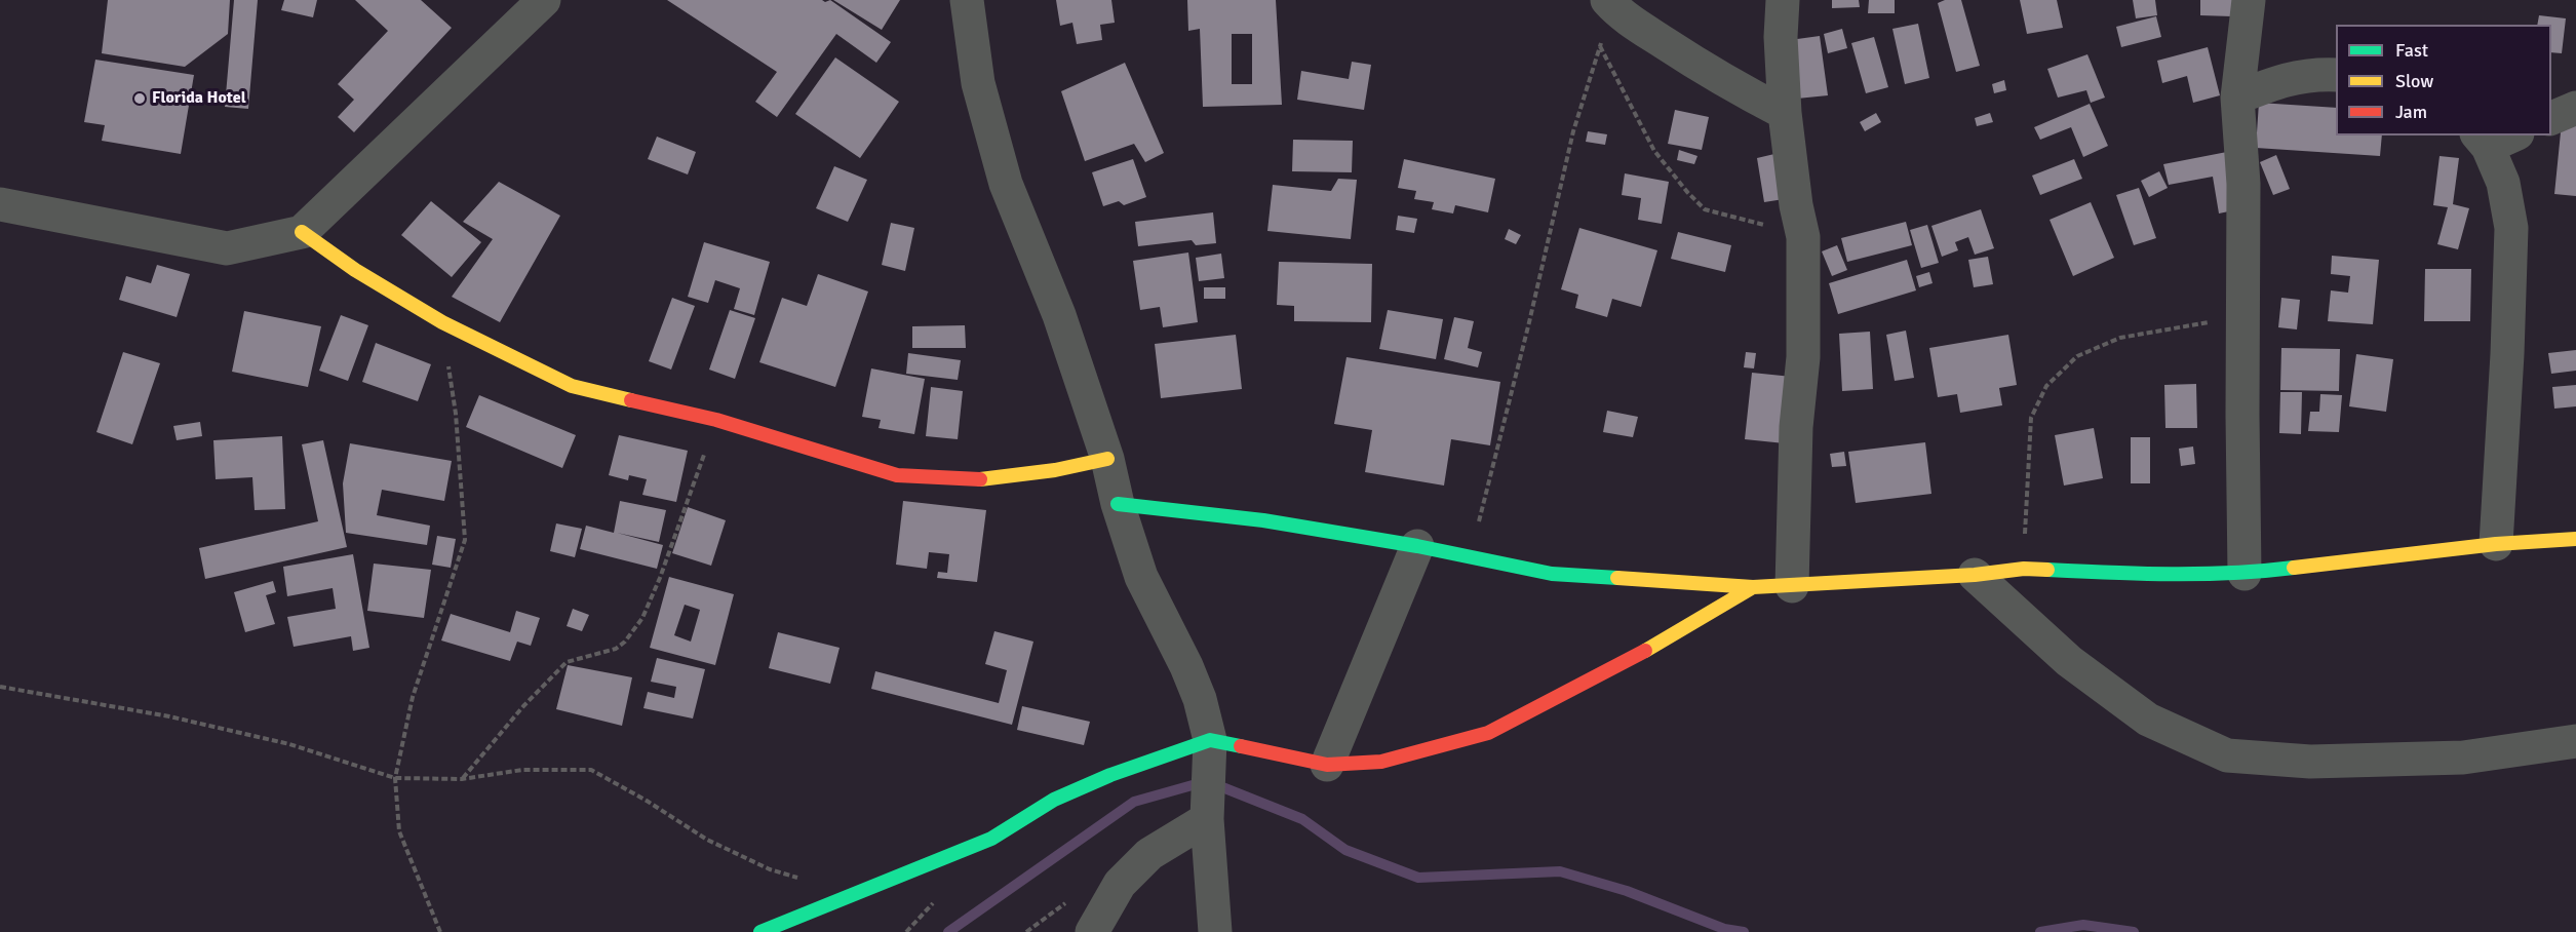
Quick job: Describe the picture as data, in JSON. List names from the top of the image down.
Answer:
{
  "places": ["Florida Hotel"],
  "legend": ["Fast", "Slow", "Jam"]
}
